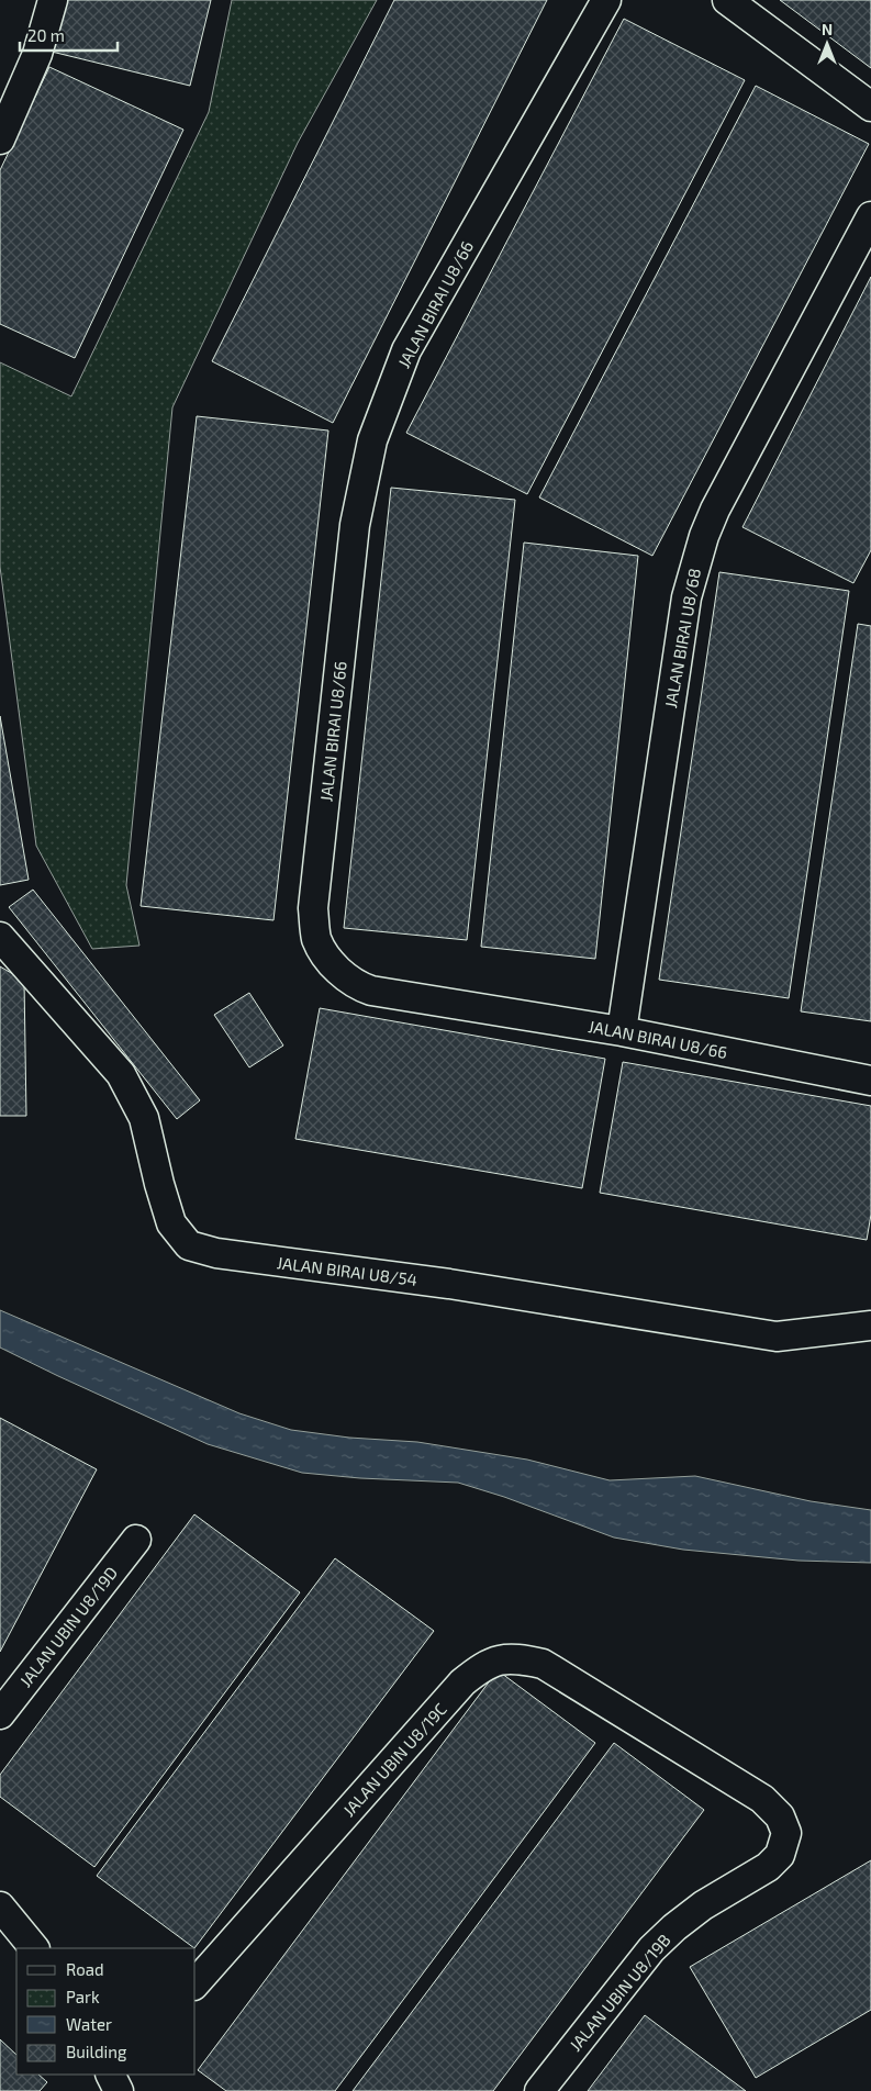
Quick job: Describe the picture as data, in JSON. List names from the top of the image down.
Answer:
{
  "streets": {
    "street": [
      "JALAN BIRAI U8/66",
      "JALAN BIRAI U8/68",
      "JALAN BIRAI U8/54",
      "JALAN UBIN U8/19D",
      "JALAN UBIN U8/19C",
      "JALAN UBIN U8/19B"
    ]
  },
  "crossings": [
    ["JALAN BIRAI U8/66", "JALAN BIRAI U8/68"],
    ["JALAN UBIN U8/19C", "JALAN UBIN U8/19B"]
  ],
  "legend": [
    "Road",
    "Park",
    "Water",
    "Building"
  ],
  "scale_bar": "20 m",
  "north": "top"
}
